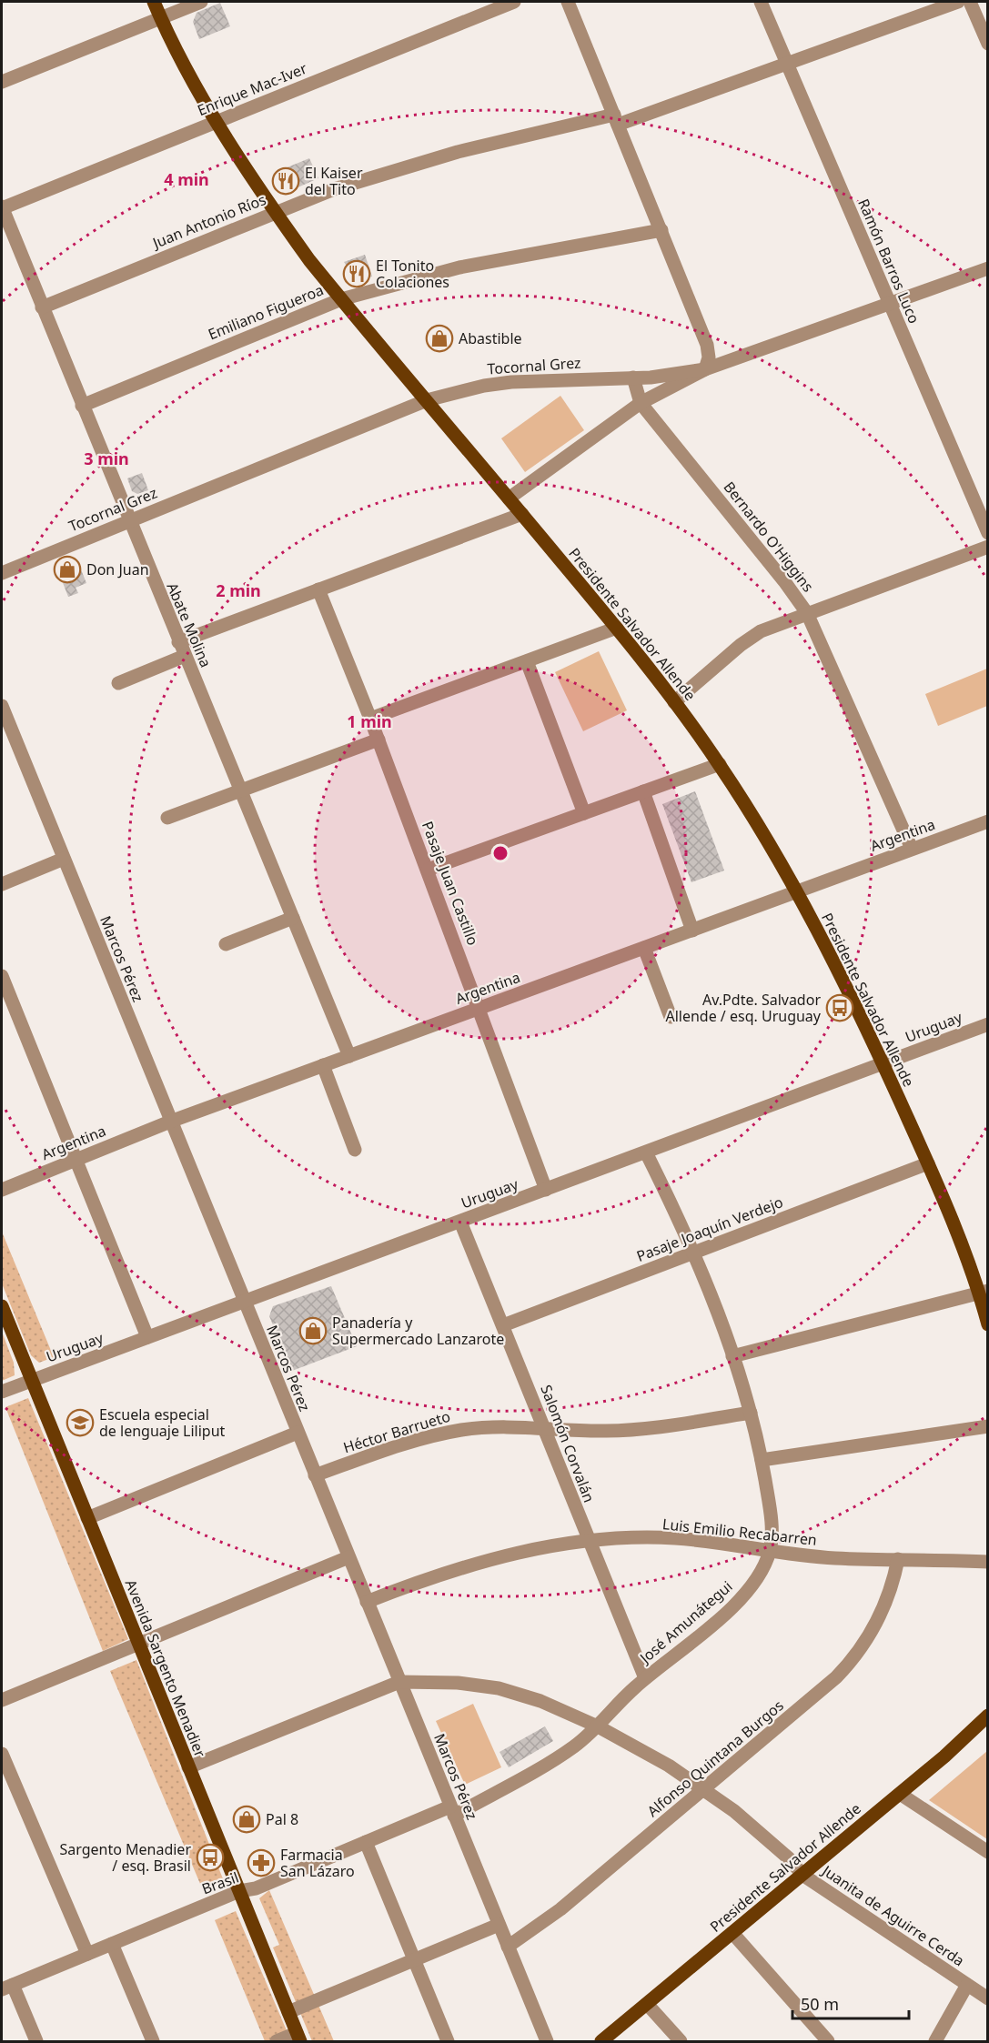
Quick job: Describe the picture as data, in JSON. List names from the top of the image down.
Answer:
{
  "streets": {
    "main road": ["Presidente Salvador Allende", "Avenida Sargento Menadier"],
    "street": [
      "Enrique Mac-Iver",
      "Juan Antonio Ríos",
      "Ramón Barros Luco",
      "Emiliano Figueroa",
      "Tocornal Grez",
      "Bernardo O'Higgins",
      "Abate Molina",
      "Argentina",
      "Pasaje Juan Castillo",
      "Marcos Pérez",
      "Uruguay",
      "Pasaje Joaquín Verdejo",
      "Héctor Barrueto",
      "Salomón Corvalán",
      "Luis Emilio Recabarren",
      "José Amunátegui",
      "Alfonso Quintana Burgos",
      "Brasil",
      "Juanita de Aguirre Cerda"
    ]
  },
  "crossings": [
    ["Enrique Mac-Iver", "Presidente Salvador Allende"],
    ["Enrique Mac-Iver", "Abate Molina"],
    ["Juan Antonio Ríos", "Ramón Barros Luco"],
    ["Juan Antonio Ríos", "Presidente Salvador Allende"],
    ["Juan Antonio Ríos", "Abate Molina"],
    ["Ramón Barros Luco", "Tocornal Grez"],
    ["Emiliano Figueroa", "Presidente Salvador Allende"],
    ["Emiliano Figueroa", "Abate Molina"],
    ["Tocornal Grez", "Bernardo O'Higgins"],
    ["Tocornal Grez", "Presidente Salvador Allende"],
    ["Tocornal Grez", "Abate Molina"],
    ["Bernardo O'Higgins", "Argentina"],
    ["Presidente Salvador Allende", "Argentina"],
    ["Presidente Salvador Allende", "Uruguay"],
    ["Presidente Salvador Allende", "Pasaje Joaquín Verdejo"],
    ["Presidente Salvador Allende", "Juanita de Aguirre Cerda"],
    ["Abate Molina", "Argentina"],
    ["Argentina", "Pasaje Juan Castillo"],
    ["Argentina", "Marcos Pérez"],
    ["Pasaje Juan Castillo", "Uruguay"],
    ["Marcos Pérez", "Uruguay"],
    ["Marcos Pérez", "Héctor Barrueto"],
    ["Marcos Pérez", "Luis Emilio Recabarren"],
    ["Marcos Pérez", "José Amunátegui"],
    ["Marcos Pérez", "Alfonso Quintana Burgos"],
    ["Marcos Pérez", "Brasil"],
    ["Marcos Pérez", "Juanita de Aguirre Cerda"],
    ["Uruguay", "Salomón Corvalán"],
    ["Uruguay", "José Amunátegui"],
    ["Uruguay", "Avenida Sargento Menadier"],
    ["Pasaje Joaquín Verdejo", "Salomón Corvalán"],
    ["Pasaje Joaquín Verdejo", "José Amunátegui"],
    ["Héctor Barrueto", "Salomón Corvalán"],
    ["Héctor Barrueto", "José Amunátegui"],
    ["Salomón Corvalán", "Luis Emilio Recabarren"],
    ["Salomón Corvalán", "José Amunátegui"],
    ["Luis Emilio Recabarren", "José Amunátegui"],
    ["Luis Emilio Recabarren", "Alfonso Quintana Burgos"],
    ["José Amunátegui", "Brasil"],
    ["José Amunátegui", "Juanita de Aguirre Cerda"],
    ["Avenida Sargento Menadier", "Brasil"],
    ["Alfonso Quintana Burgos", "Juanita de Aguirre Cerda"]
  ],
  "places": {
    "restaurant": ["El Kaiser del Tito", "El Tonito Colaciones"],
    "shop": [
      "Abastible",
      "Don Juan",
      "Panadería y Supermercado Lanzarote",
      "Pal 8"
    ],
    "bus stop": ["Av.Pdte. Salvador Allende / esq. Uruguay", "Sargento Menadier / esq. Brasil"],
    "school or university": ["Escuela especial de lenguaje Liliput"],
    "pharmacy": ["Farmacia San Lázaro"]
  },
  "scale_bar": "50 m",
  "rings": [
    "4 min",
    "3 min",
    "2 min",
    "1 min"
  ]
}
